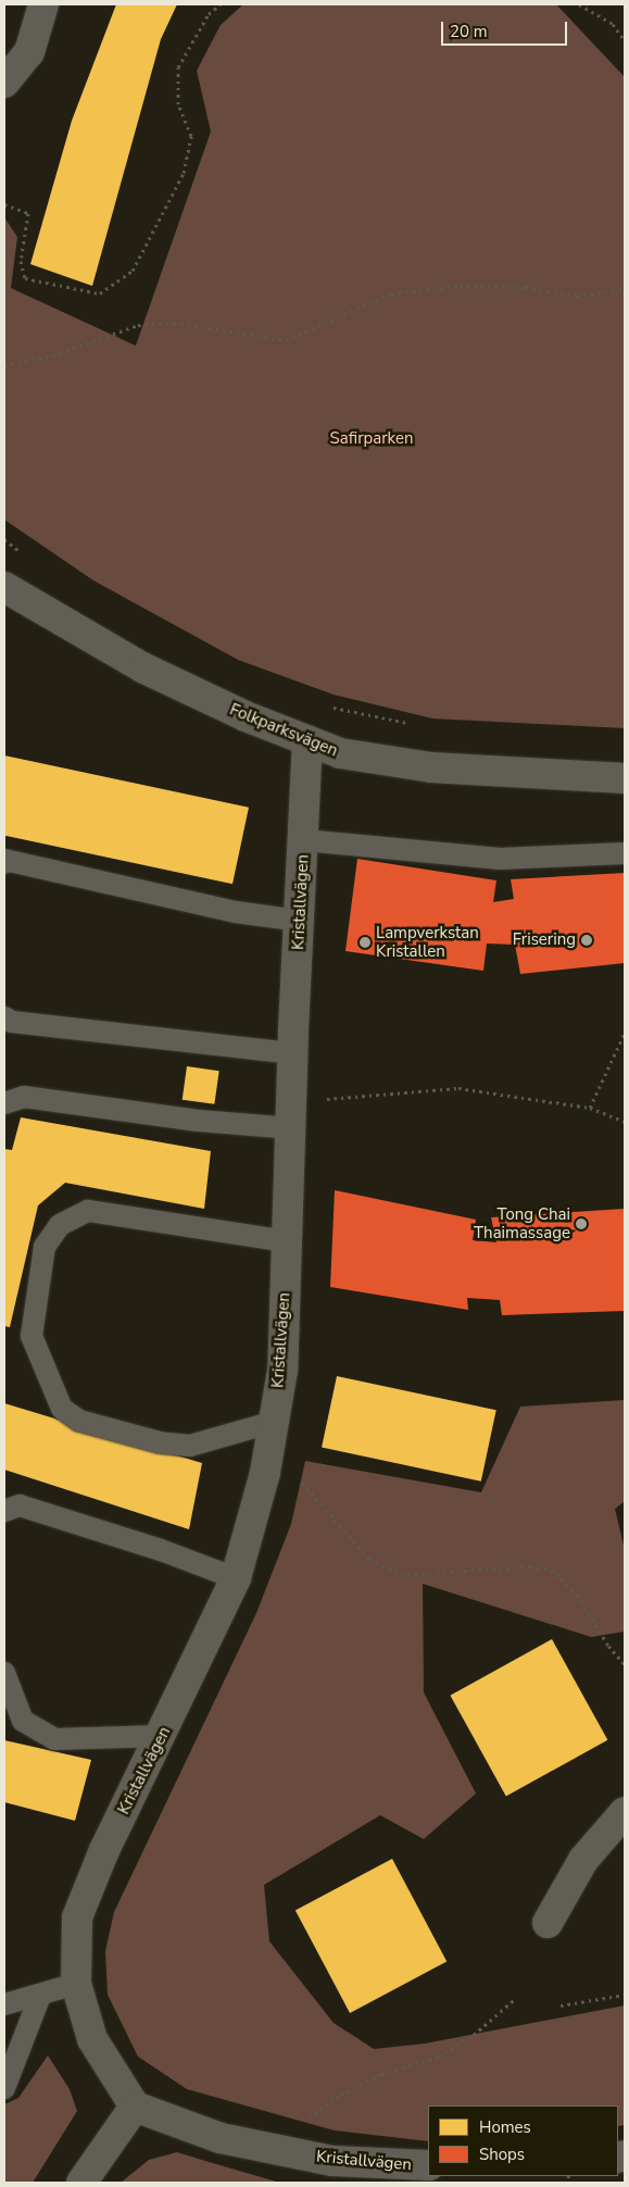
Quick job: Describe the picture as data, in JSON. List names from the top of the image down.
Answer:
{
  "streets": {
    "street": ["Folkparksvägen", "Kristallvägen"]
  },
  "crossings": [
    ["Folkparksvägen", "Kristallvägen"]
  ],
  "parks": ["Safirparken"],
  "places": ["Frisering", "Lampverkstan Kristallen", "Tong Chai Thaimassage"],
  "legend": ["Homes", "Shops"],
  "scale_bar": "20 m"
}
